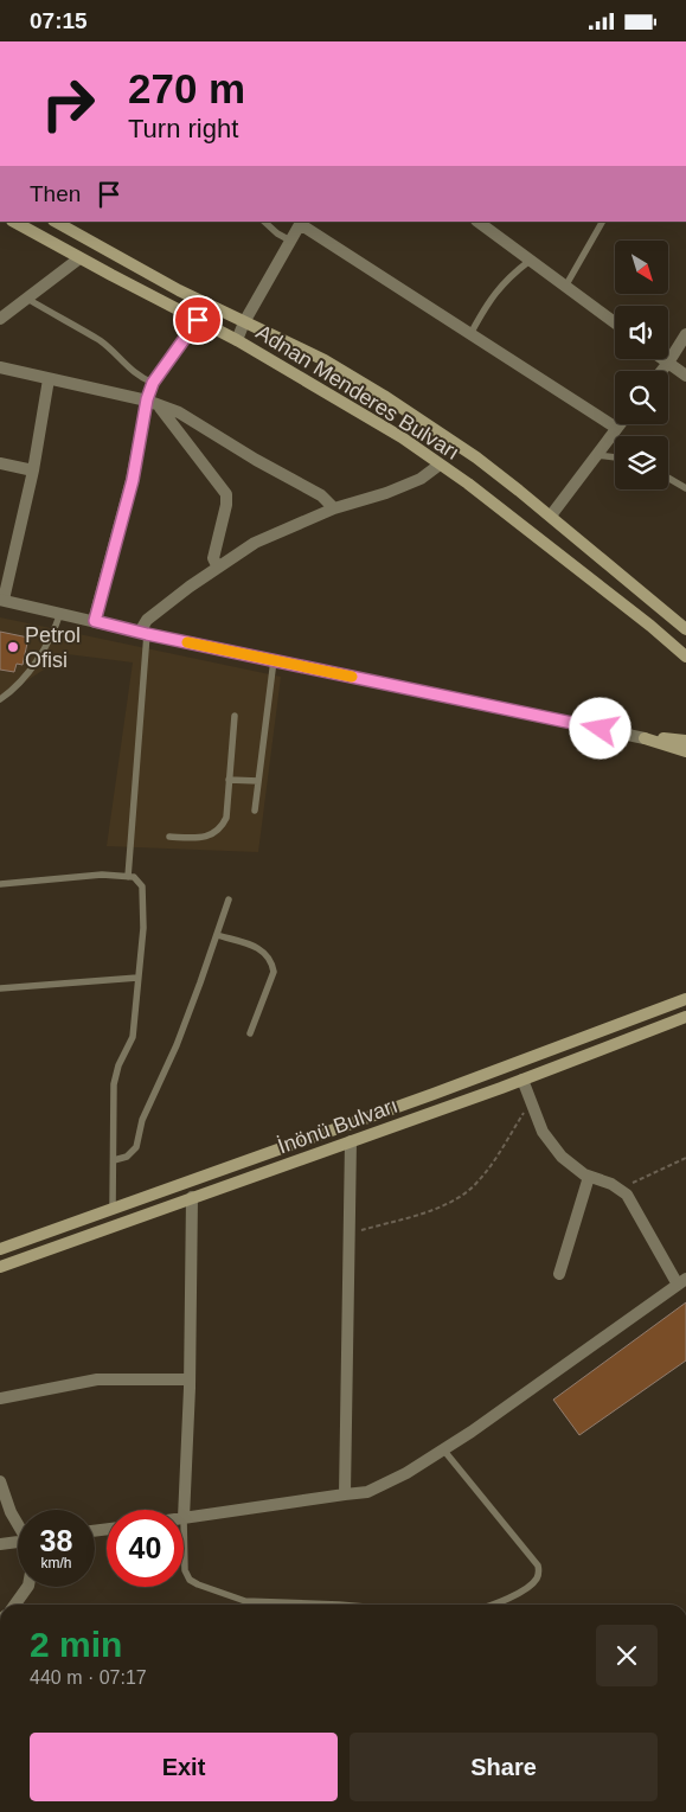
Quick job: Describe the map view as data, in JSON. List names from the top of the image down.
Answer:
{
  "streets": {
    "main road": ["Adnan Menderes Bulvarı", "İnönü Bulvarı"]
  },
  "places": ["Petrol Ofisi"],
  "north": "bottom right",
  "page": {
    "status": "07:15",
    "turn": ["270 m", "Turn right"],
    "then": "Then",
    "speed": "38 km/h",
    "limit": "40",
    "heading": ["2 min", "440 m · 07:17"],
    "buttons": ["Exit", "Share"]
  }
}
